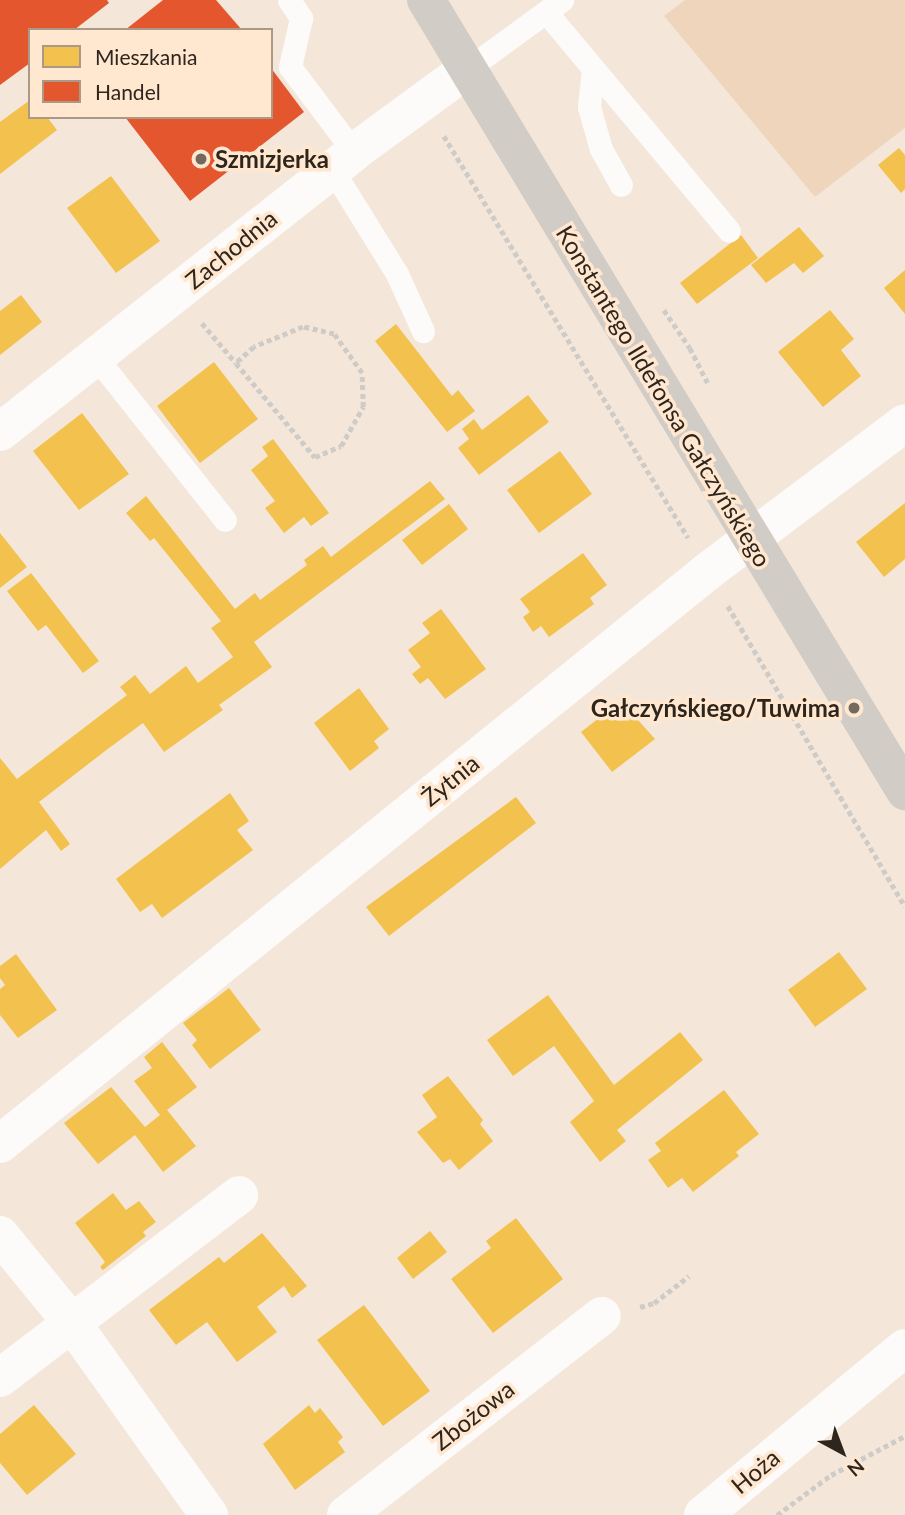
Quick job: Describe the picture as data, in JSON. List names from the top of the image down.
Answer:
{
  "streets": {
    "street": [
      "Zachodnia",
      "Konstantego Ildefonsa Gałczyńskiego",
      "Żytnia",
      "Zbożowa",
      "Hoża"
    ]
  },
  "crossings": [
    ["Zachodnia", "Konstantego Ildefonsa Gałczyńskiego"],
    ["Konstantego Ildefonsa Gałczyńskiego", "Żytnia"]
  ],
  "places": ["Szmizjerka", "Gałczyńskiego/Tuwima"],
  "legend": ["Mieszkania", "Handel"],
  "north": "bottom right"
}
